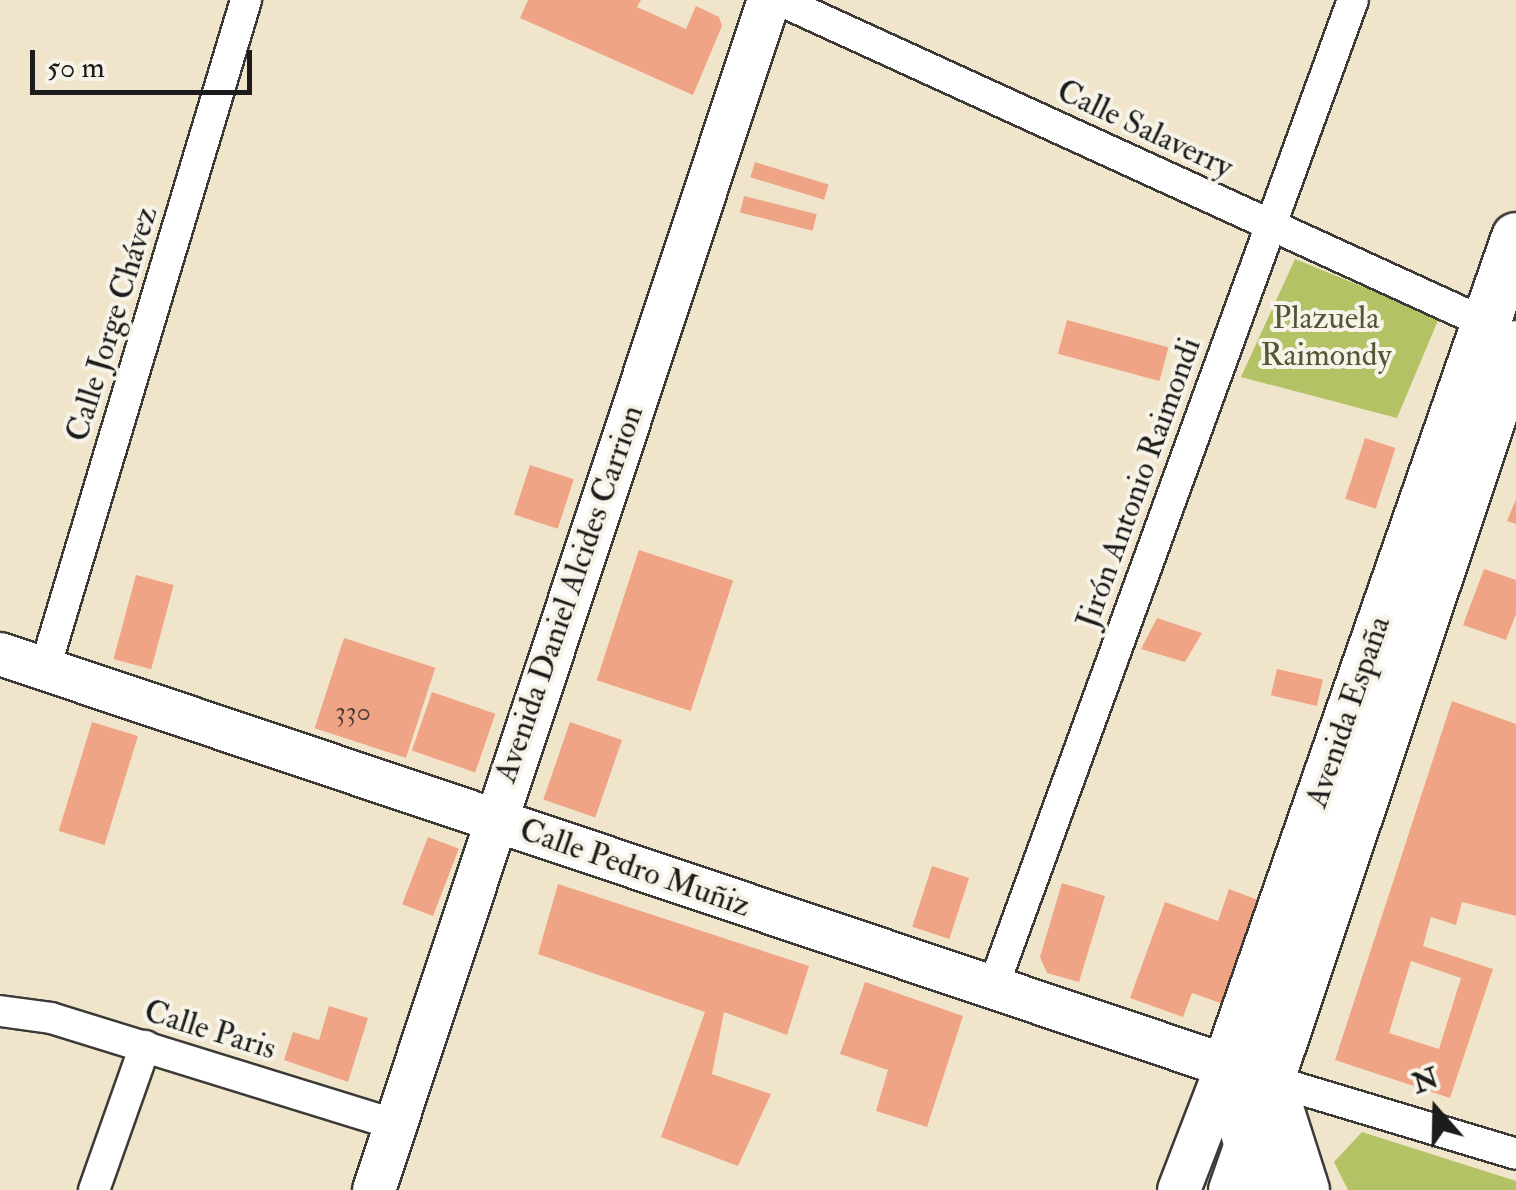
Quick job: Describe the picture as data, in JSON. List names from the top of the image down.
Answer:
{
  "streets": {
    "main road": ["Avenida España"],
    "street": [
      "Calle Salaverry",
      "Calle Jorge Chávez",
      "Jirón Antonio Raimondi",
      "Avenida Daniel Alcides Carrion",
      "Calle Pedro Muñiz",
      "Calle Paris"
    ]
  },
  "crossings": [
    ["Calle Salaverry", "Jirón Antonio Raimondi"],
    ["Calle Salaverry", "Avenida España"],
    ["Calle Jorge Chávez", "Calle Pedro Muñiz"],
    ["Jirón Antonio Raimondi", "Calle Pedro Muñiz"],
    ["Avenida Daniel Alcides Carrion", "Calle Pedro Muñiz"],
    ["Avenida Daniel Alcides Carrion", "Calle Paris"],
    ["Avenida España", "Calle Pedro Muñiz"]
  ],
  "parks": ["Plazuela Raimondy"],
  "house_numbers": ["330"],
  "scale_bar": "50 m",
  "north": "top"
}
